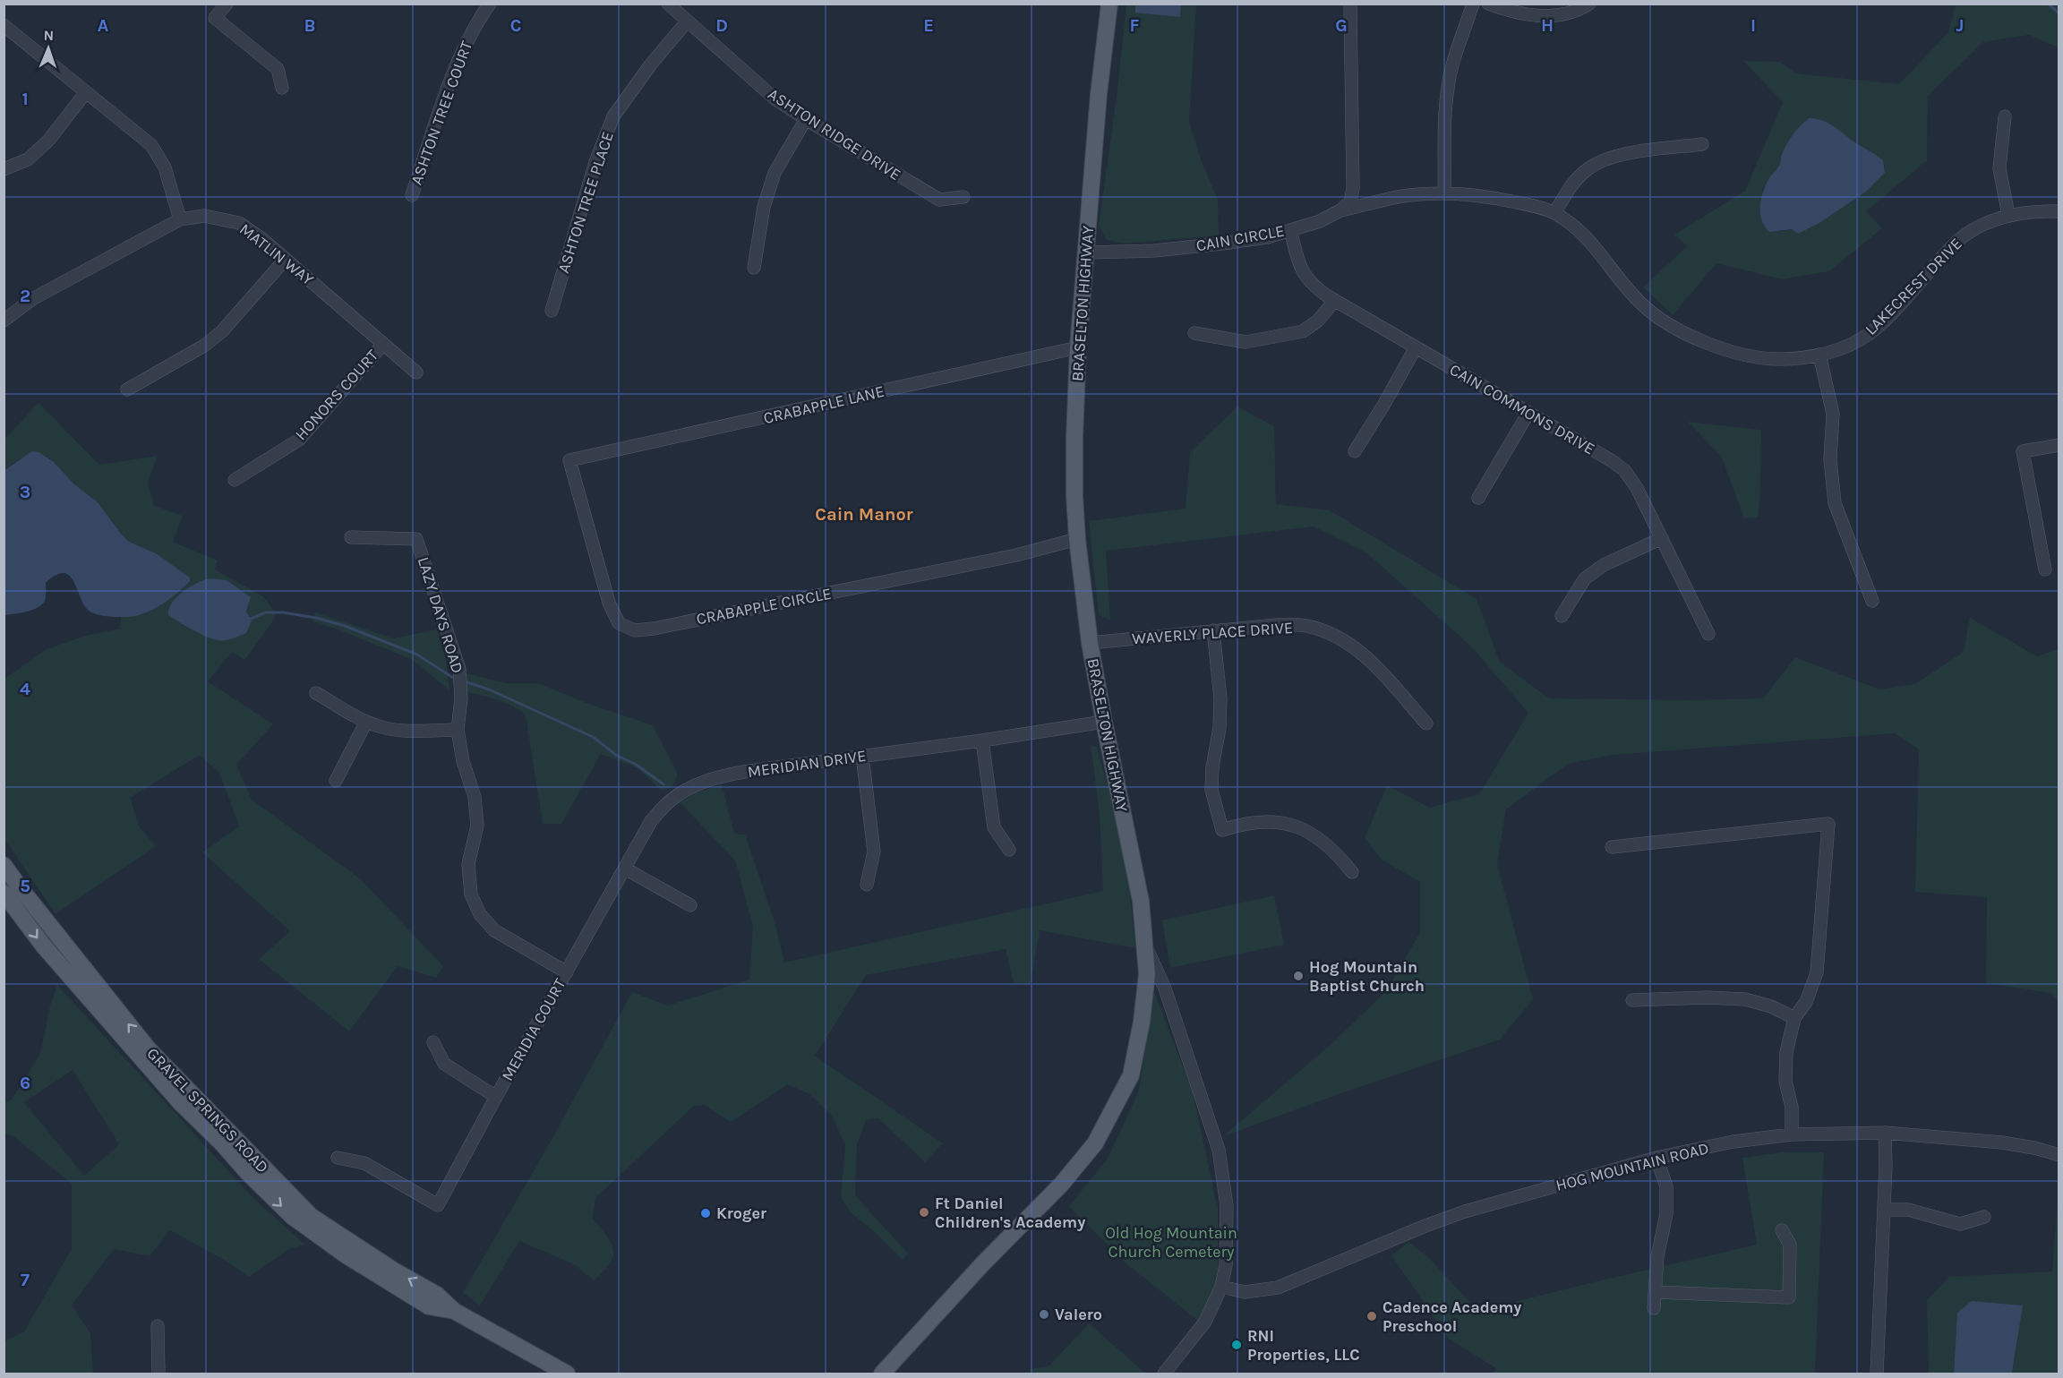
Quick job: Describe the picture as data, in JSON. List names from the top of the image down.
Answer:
{
  "streets": {
    "main road": ["BRASELTON HIGHWAY", "GRAVEL SPRINGS ROAD"],
    "street": [
      "ASHTON TREE COURT",
      "ASHTON RIDGE DRIVE",
      "ASHTON TREE PLACE",
      "CAIN CIRCLE",
      "MATLIN WAY",
      "LAKECREST DRIVE",
      "HONORS COURT",
      "CRABAPPLE LANE",
      "CAIN COMMONS DRIVE",
      "CRABAPPLE CIRCLE",
      "LAZY DAYS ROAD",
      "WAVERLY PLACE DRIVE",
      "MERIDIAN DRIVE",
      "MERIDIA COURT",
      "HOG MOUNTAIN ROAD"
    ]
  },
  "crossings": [
    ["ASHTON RIDGE DRIVE", "ASHTON TREE PLACE"],
    ["CAIN CIRCLE", "LAKECREST DRIVE"],
    ["CAIN CIRCLE", "BRASELTON HIGHWAY"],
    ["CAIN CIRCLE", "CAIN COMMONS DRIVE"],
    ["MATLIN WAY", "HONORS COURT"],
    ["BRASELTON HIGHWAY", "CRABAPPLE LANE"],
    ["BRASELTON HIGHWAY", "CRABAPPLE CIRCLE"],
    ["BRASELTON HIGHWAY", "WAVERLY PLACE DRIVE"],
    ["BRASELTON HIGHWAY", "MERIDIAN DRIVE"],
    ["CRABAPPLE LANE", "CRABAPPLE CIRCLE"],
    ["LAZY DAYS ROAD", "MERIDIA COURT"]
  ],
  "districts": ["Cain Manor"],
  "parks": ["Old Hog Mountain Church Cemetery"],
  "places": [
    "Hog Mountain Baptist Church",
    "Ft Daniel Children's Academy",
    "Kroger",
    "Valero",
    "Cadence Academy Preschool",
    "RNI Properties, LLC"
  ],
  "north": "top",
  "grid": {
    "columns": [
      "A",
      "B",
      "C",
      "D",
      "E",
      "F",
      "G",
      "H",
      "I",
      "J"
    ],
    "rows": [
      "1",
      "2",
      "3",
      "4",
      "5",
      "6",
      "7"
    ]
  }
}
